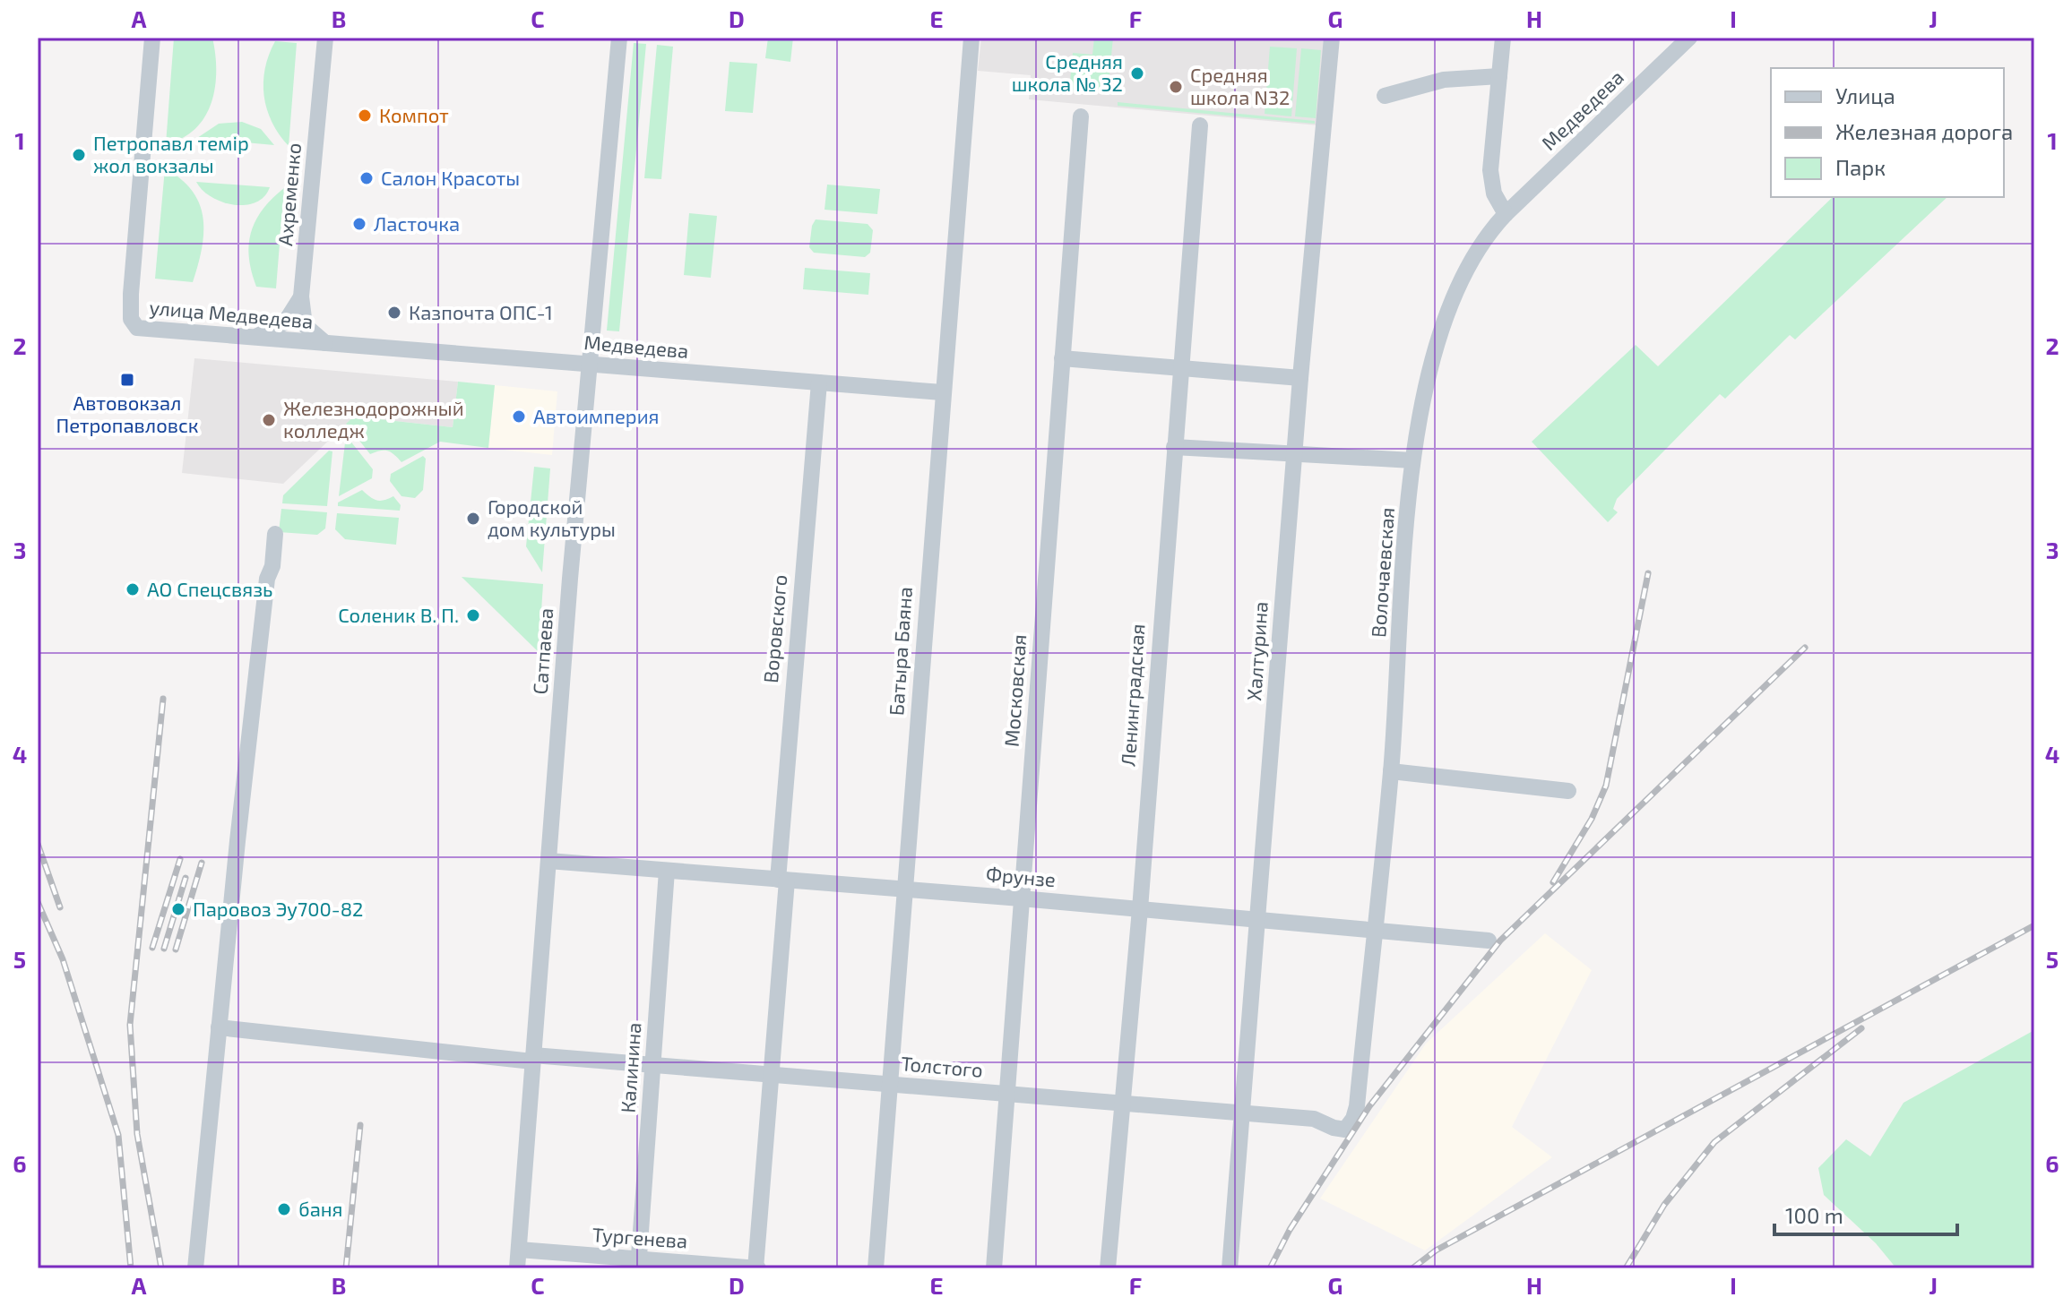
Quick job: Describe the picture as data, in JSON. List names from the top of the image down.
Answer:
{
  "streets": {
    "street": [
      "Медведева",
      "Ахременко",
      "улица Медведева",
      "Волочаевская",
      "Воровского",
      "Сатпаева",
      "Батыра Баяна",
      "Халтурина",
      "Московская",
      "Ленинградская",
      "Фрунзе",
      "Толстого",
      "Калинина",
      "Тургенева"
    ]
  },
  "crossings": [
    ["Медведева", "Ахременко"],
    ["Медведева", "улица Медведева"],
    ["Медведева", "Волочаевская"],
    ["Медведева", "Воровского"],
    ["Медведева", "Сатпаева"],
    ["Медведева", "Батыра Баяна"],
    ["Ахременко", "улица Медведева"],
    ["Волочаевская", "Фрунзе"],
    ["Волочаевская", "Толстого"],
    ["Воровского", "Фрунзе"],
    ["Воровского", "Толстого"],
    ["Воровского", "Тургенева"],
    ["Сатпаева", "Фрунзе"],
    ["Сатпаева", "Толстого"],
    ["Сатпаева", "Тургенева"],
    ["Батыра Баяна", "Фрунзе"],
    ["Батыра Баяна", "Толстого"],
    ["Халтурина", "Фрунзе"],
    ["Халтурина", "Толстого"],
    ["Московская", "Фрунзе"],
    ["Московская", "Толстого"],
    ["Ленинградская", "Фрунзе"],
    ["Ленинградская", "Толстого"],
    ["Фрунзе", "Калинина"],
    ["Толстого", "Калинина"],
    ["Калинина", "Тургенева"]
  ],
  "places": {
    "other": [
      "Средняя школа № 32",
      "Средняя школа N32",
      "Компот",
      "Петропавл темір жол вокзалы",
      "Салон Красоты",
      "Ласточка",
      "Казпочта ОПС-1",
      "Автоимперия",
      "Железнодорожный колледж",
      "Городской дом культуры",
      "АО Спецсвязь",
      "Соленик В. П.",
      "Паровоз Эу700-82",
      "баня"
    ],
    "transit": ["Автовокзал Петропавловск"]
  },
  "legend": ["Улица", "Железная дорога", "Парк"],
  "scale_bar": "100 m",
  "grid": {
    "columns": [
      "A",
      "B",
      "C",
      "D",
      "E",
      "F",
      "G",
      "H",
      "I",
      "J"
    ],
    "rows": [
      "1",
      "2",
      "3",
      "4",
      "5",
      "6"
    ]
  }
}
